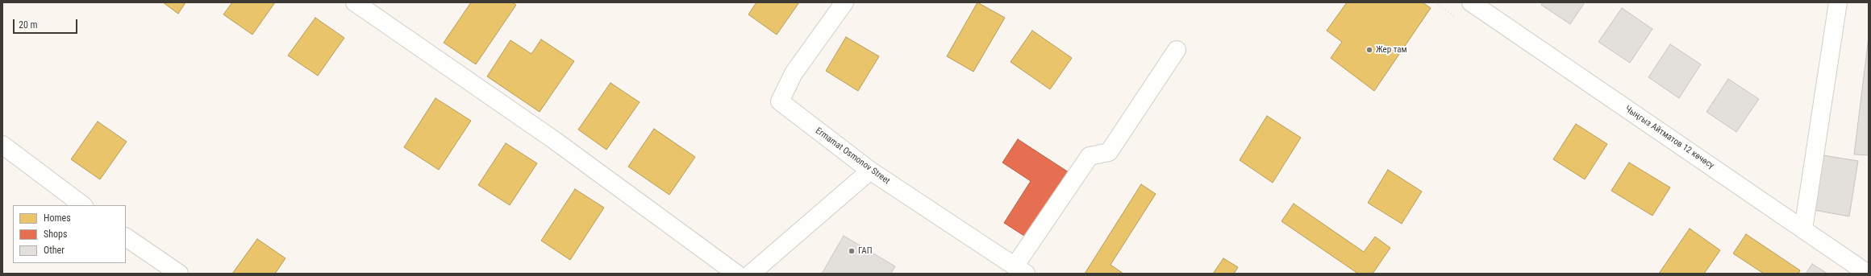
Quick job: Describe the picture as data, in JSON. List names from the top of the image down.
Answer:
{
  "streets": {
    "street": ["Чыңгыз Айтматов 12 көчөсү", "Ermamat Osmonov Street"]
  },
  "places": ["Жер там", "ГАП"],
  "legend": ["Homes", "Shops", "Other"],
  "scale_bar": "20 m"
}
